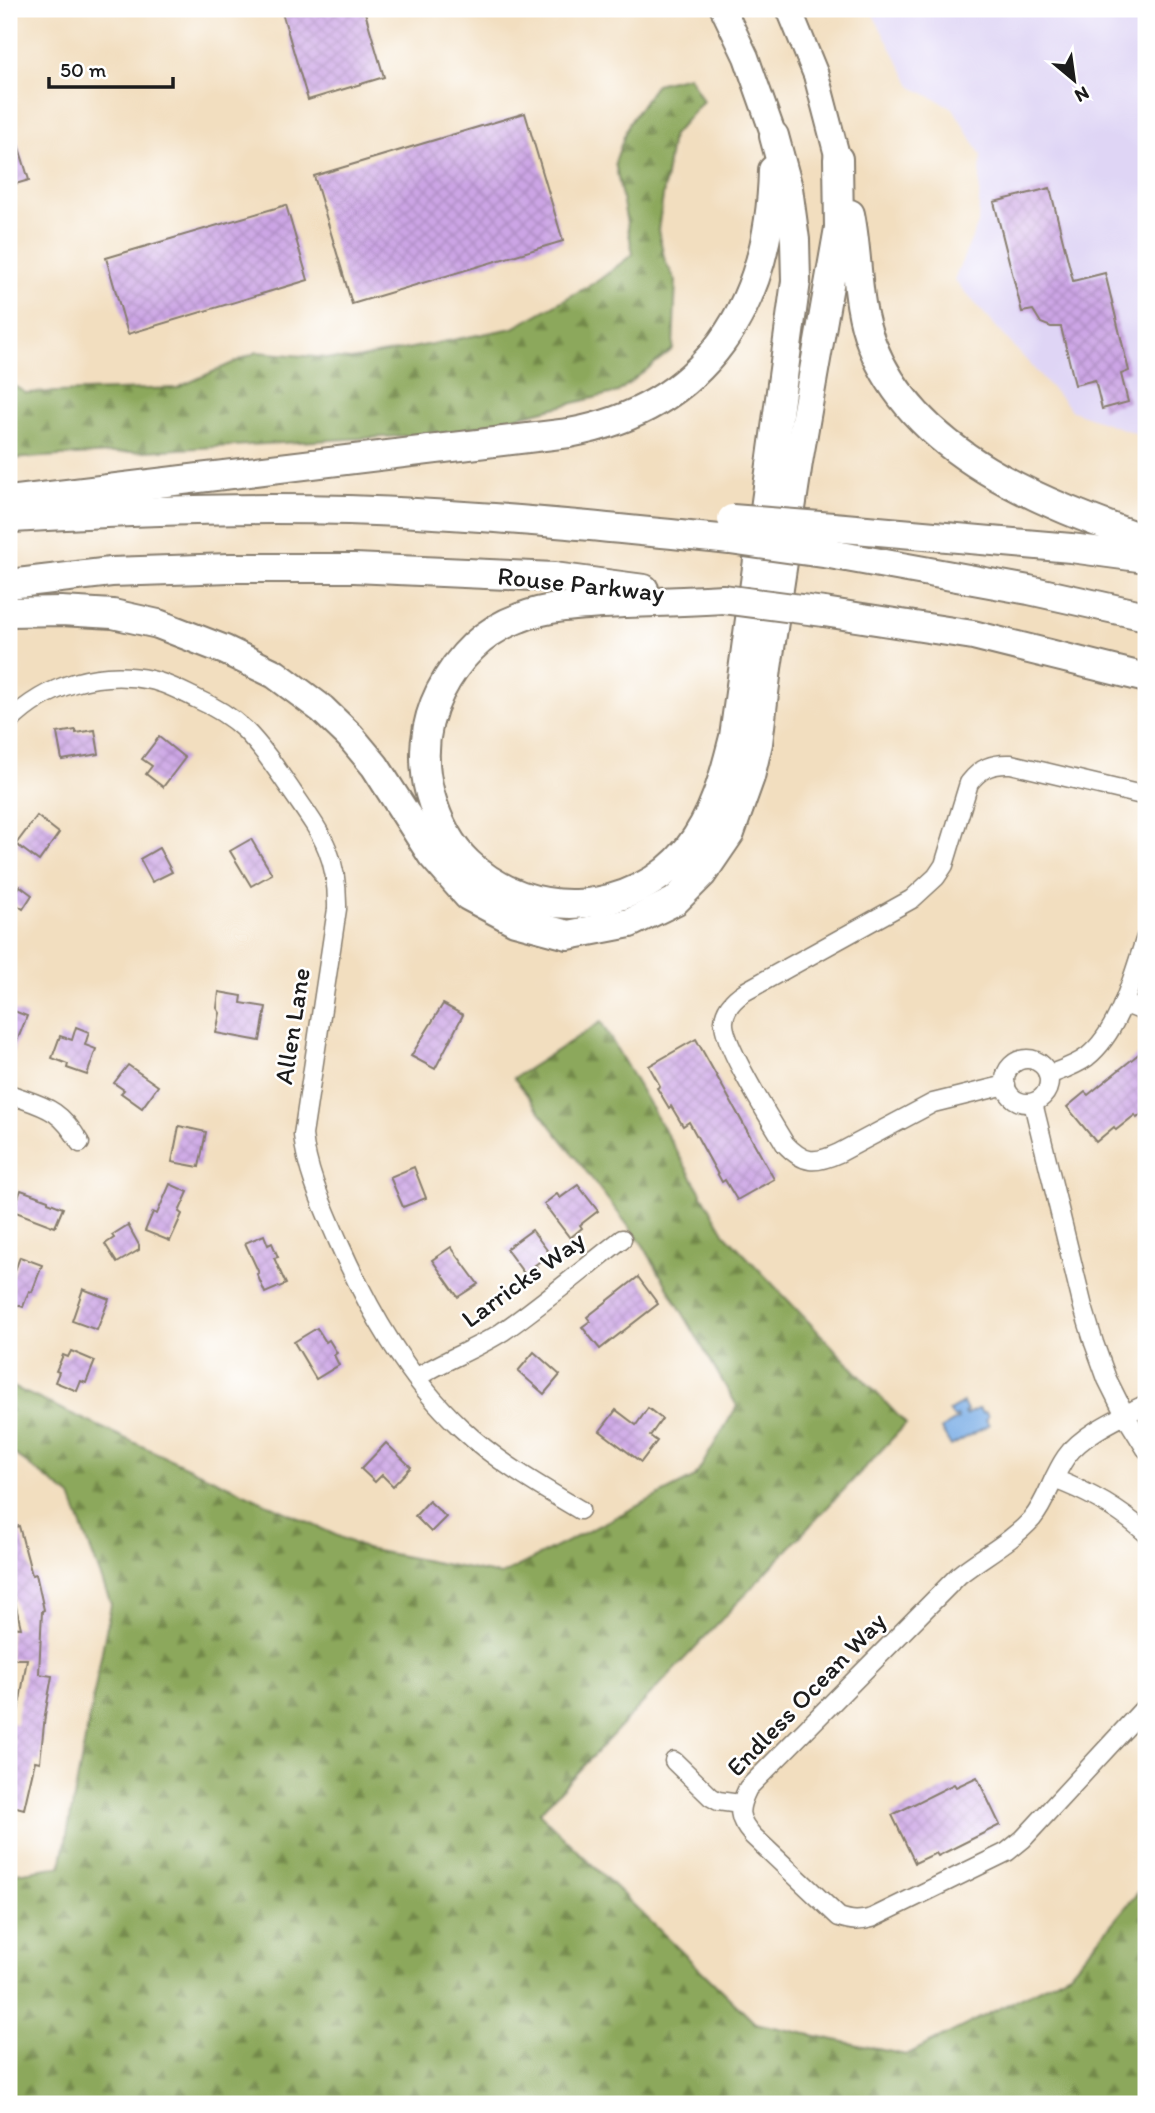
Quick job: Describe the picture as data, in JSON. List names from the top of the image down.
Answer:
{
  "streets": {
    "main road": ["Rouse Parkway"],
    "street": ["Allen Lane", "Larricks Way", "Endless Ocean Way"]
  },
  "crossings": [
    ["Allen Lane", "Larricks Way"]
  ],
  "scale_bar": "50 m",
  "north": "bottom right"
}
